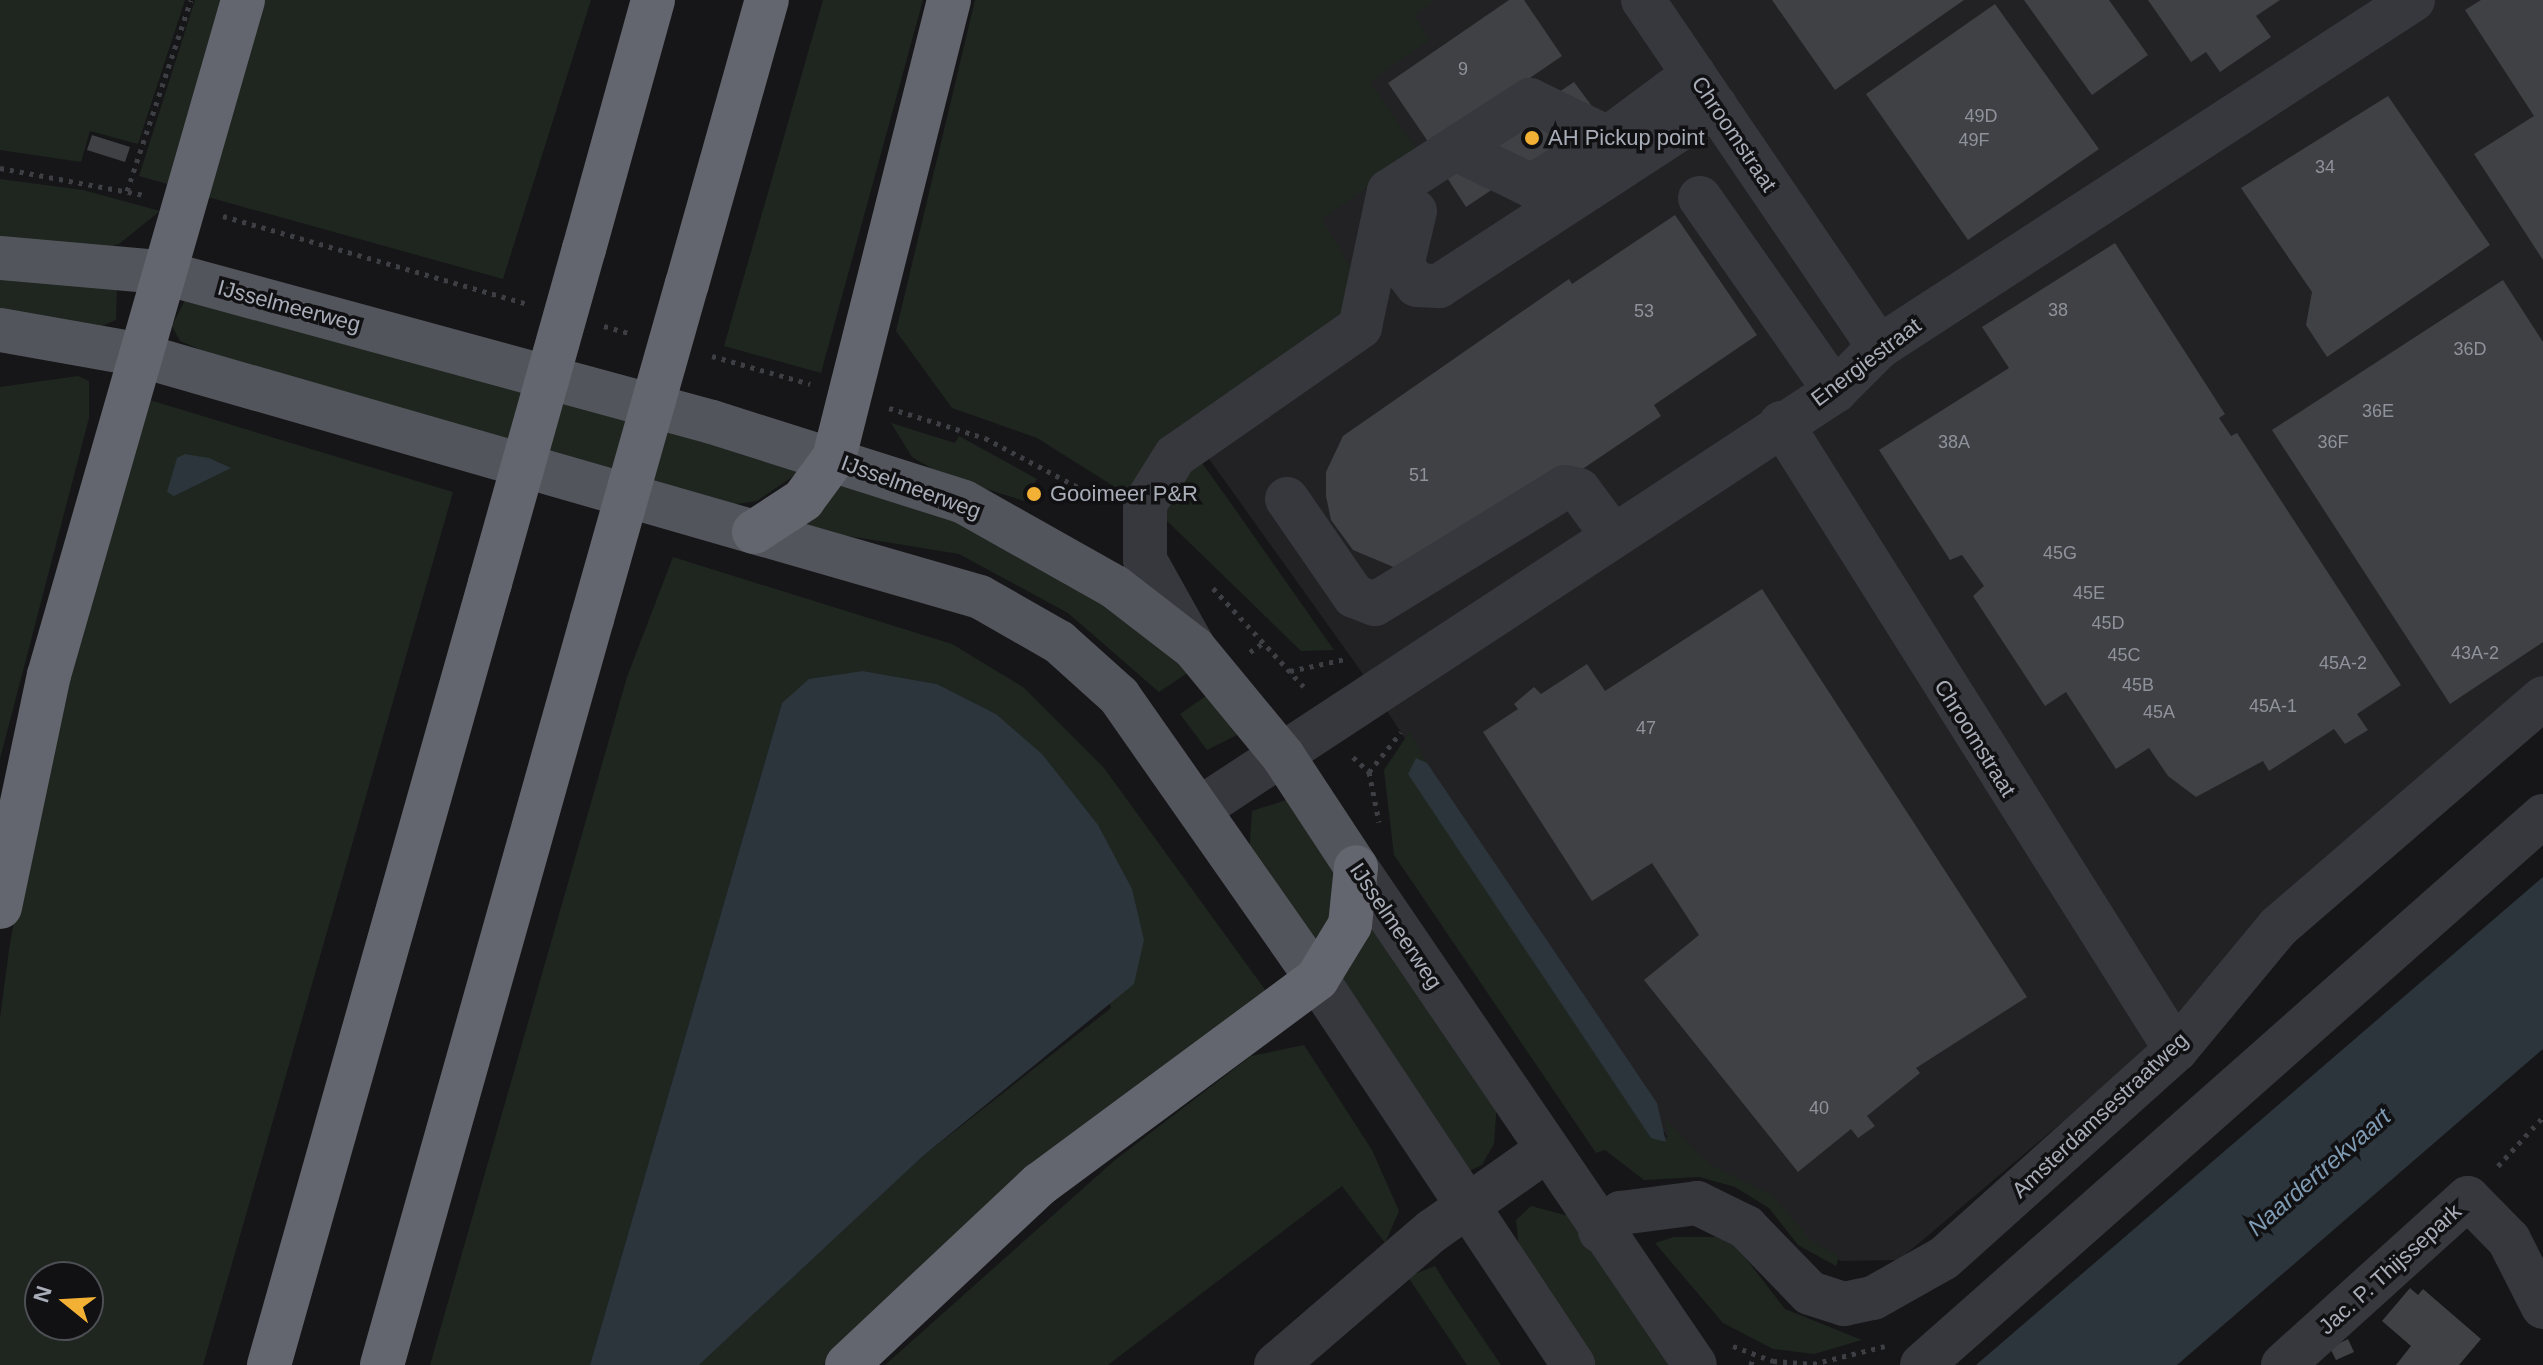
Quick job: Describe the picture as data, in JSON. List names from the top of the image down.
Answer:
{
  "streets": {
    "main road": ["IJsselmeerweg"],
    "street": [
      "Chroomstraat",
      "Energiestraat",
      "Amsterdamsestraatweg",
      "Jac. P. Thijssepark"
    ]
  },
  "crossings": [
    ["Chroomstraat", "Energiestraat"],
    ["Chroomstraat", "Amsterdamsestraatweg"],
    ["IJsselmeerweg", "Energiestraat"],
    ["IJsselmeerweg", "Amsterdamsestraatweg"]
  ],
  "water": ["Naardertrekvaart"],
  "places": ["AH Pickup point", "Gooimeer P&R"],
  "house_numbers": [
    "9",
    "49D",
    "49F",
    "34",
    "38",
    "53",
    "36D",
    "36E",
    "38A",
    "36F",
    "51",
    "45G",
    "45E",
    "45D",
    "43A-2",
    "45C",
    "45A-2",
    "45B",
    "45A-1",
    "45A",
    "47",
    "40"
  ],
  "north": "left"
}
